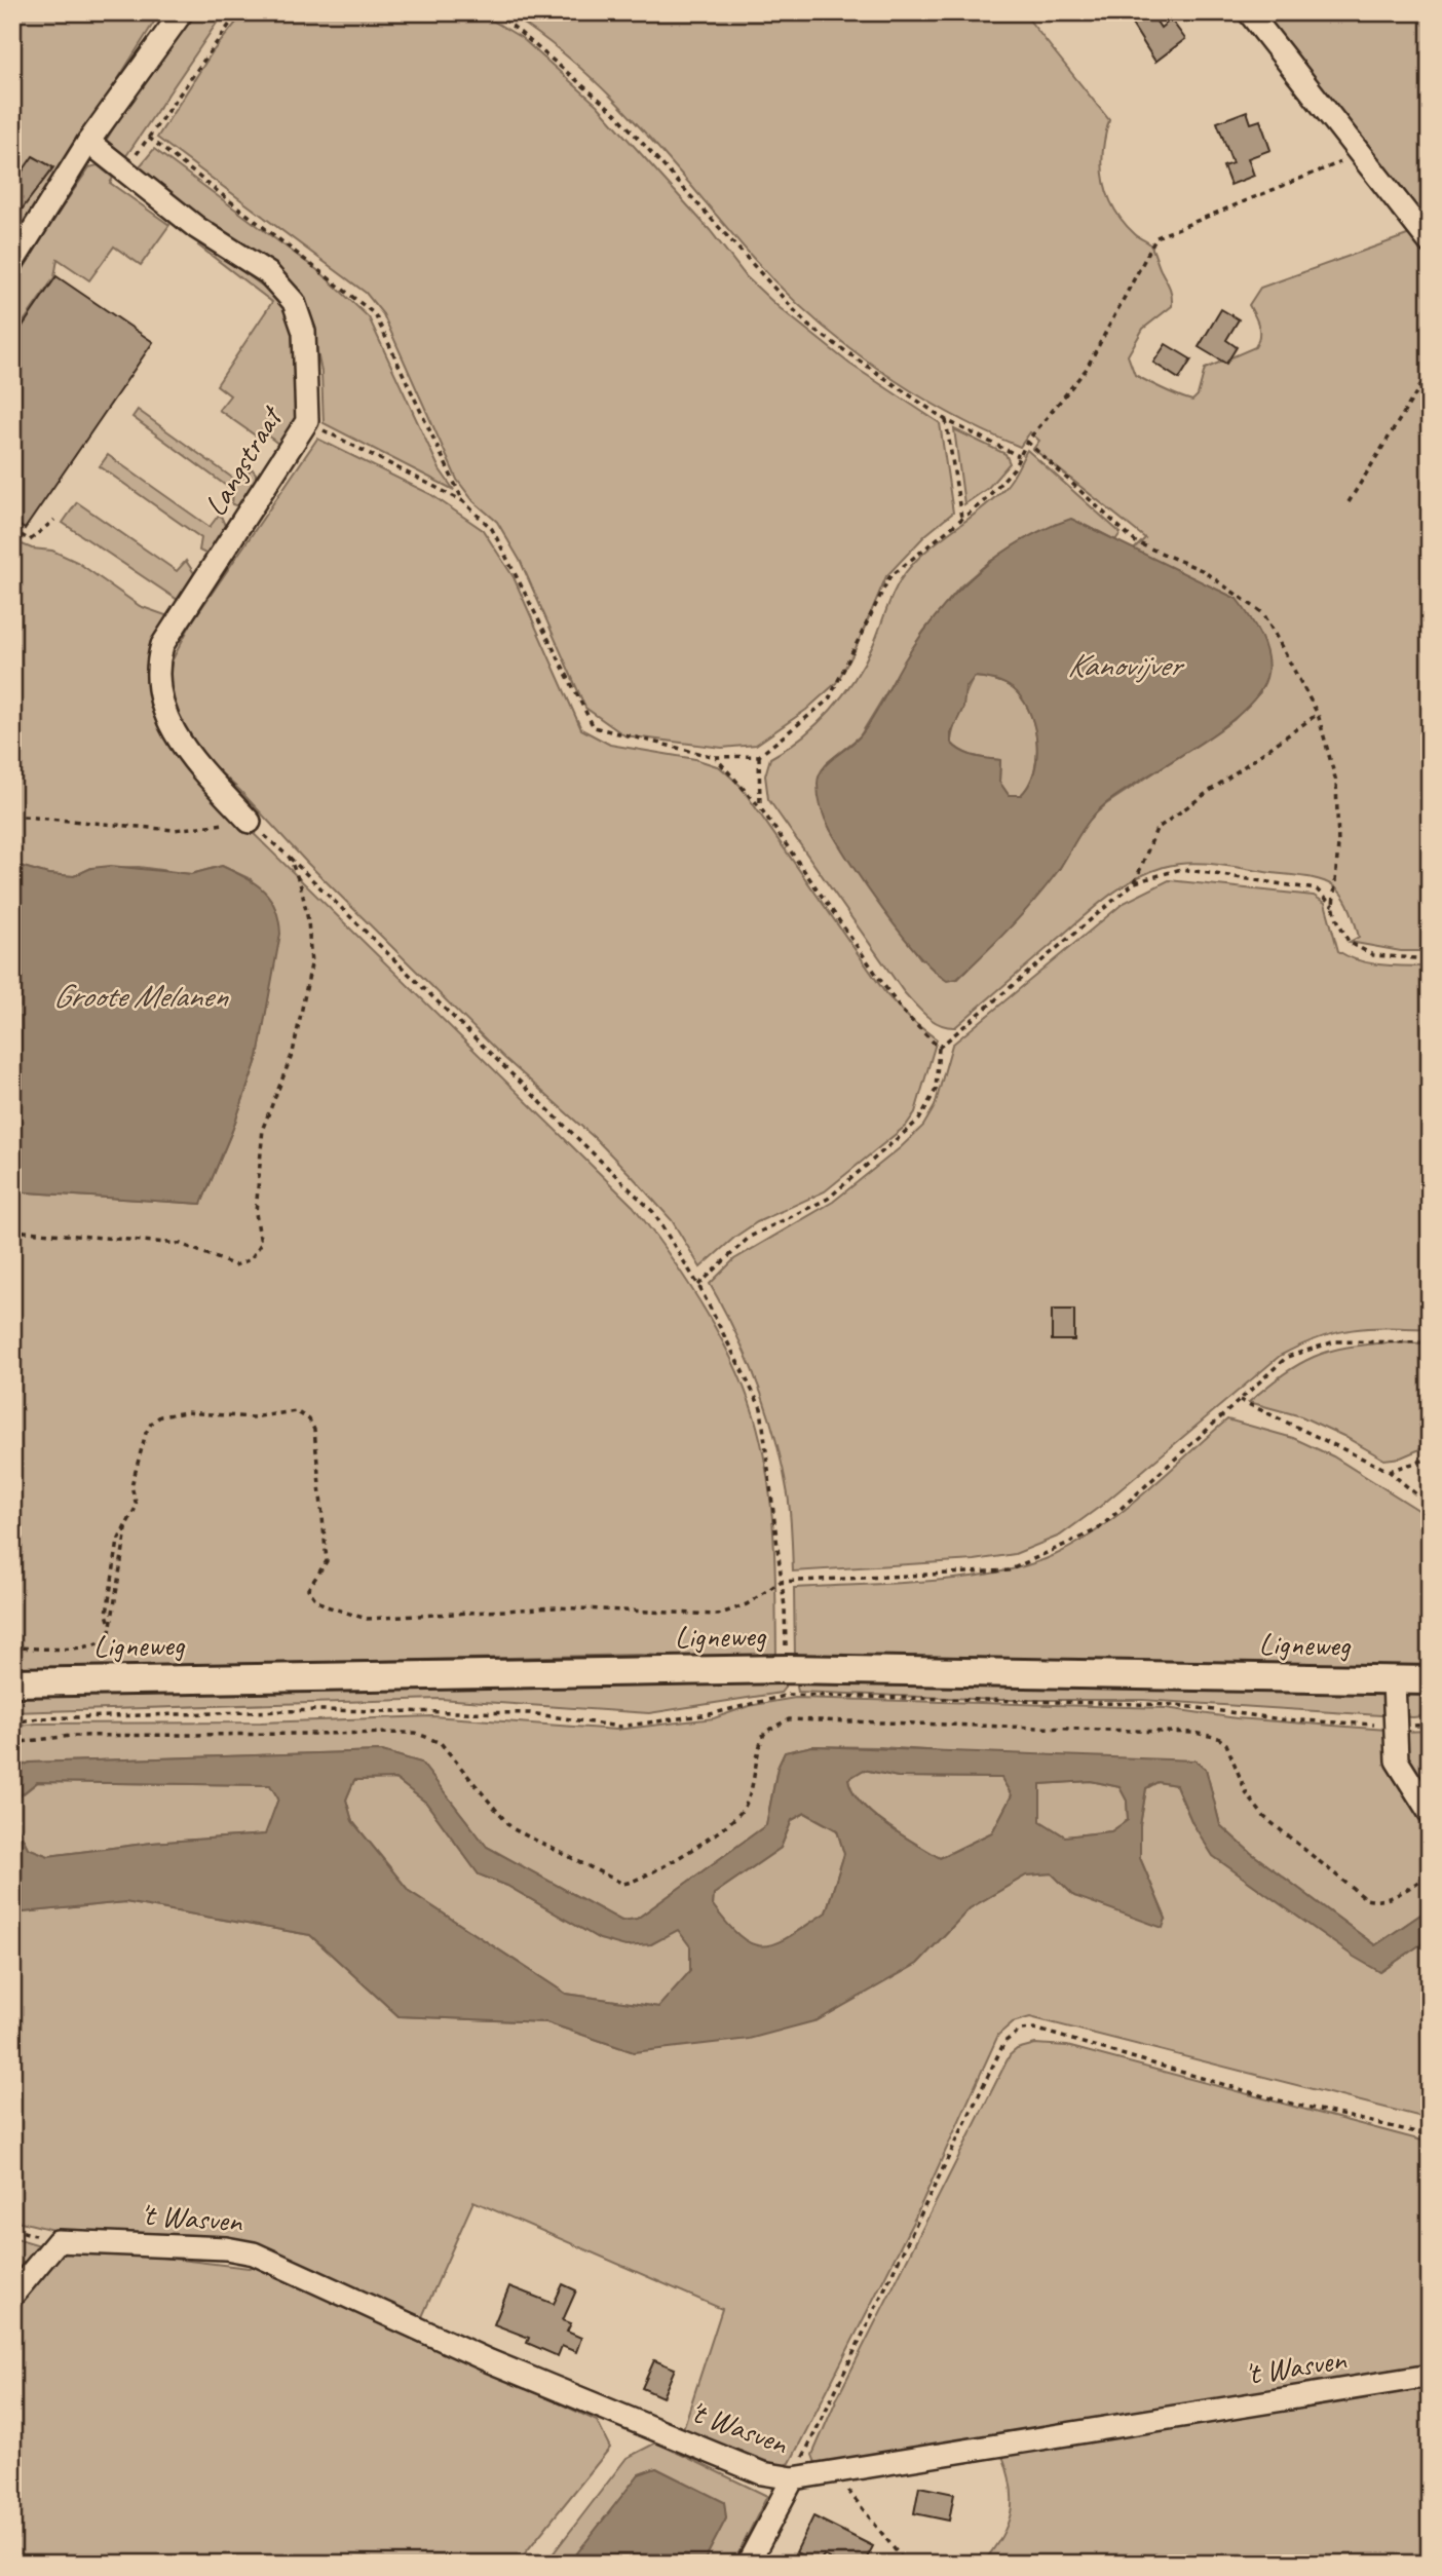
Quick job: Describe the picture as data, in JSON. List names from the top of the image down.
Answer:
{
  "streets": {
    "street": ["Langstraat", "Ligneweg", "'t Wasven"]
  },
  "water": ["Kanovijver", "Groote Melanen"]
}
